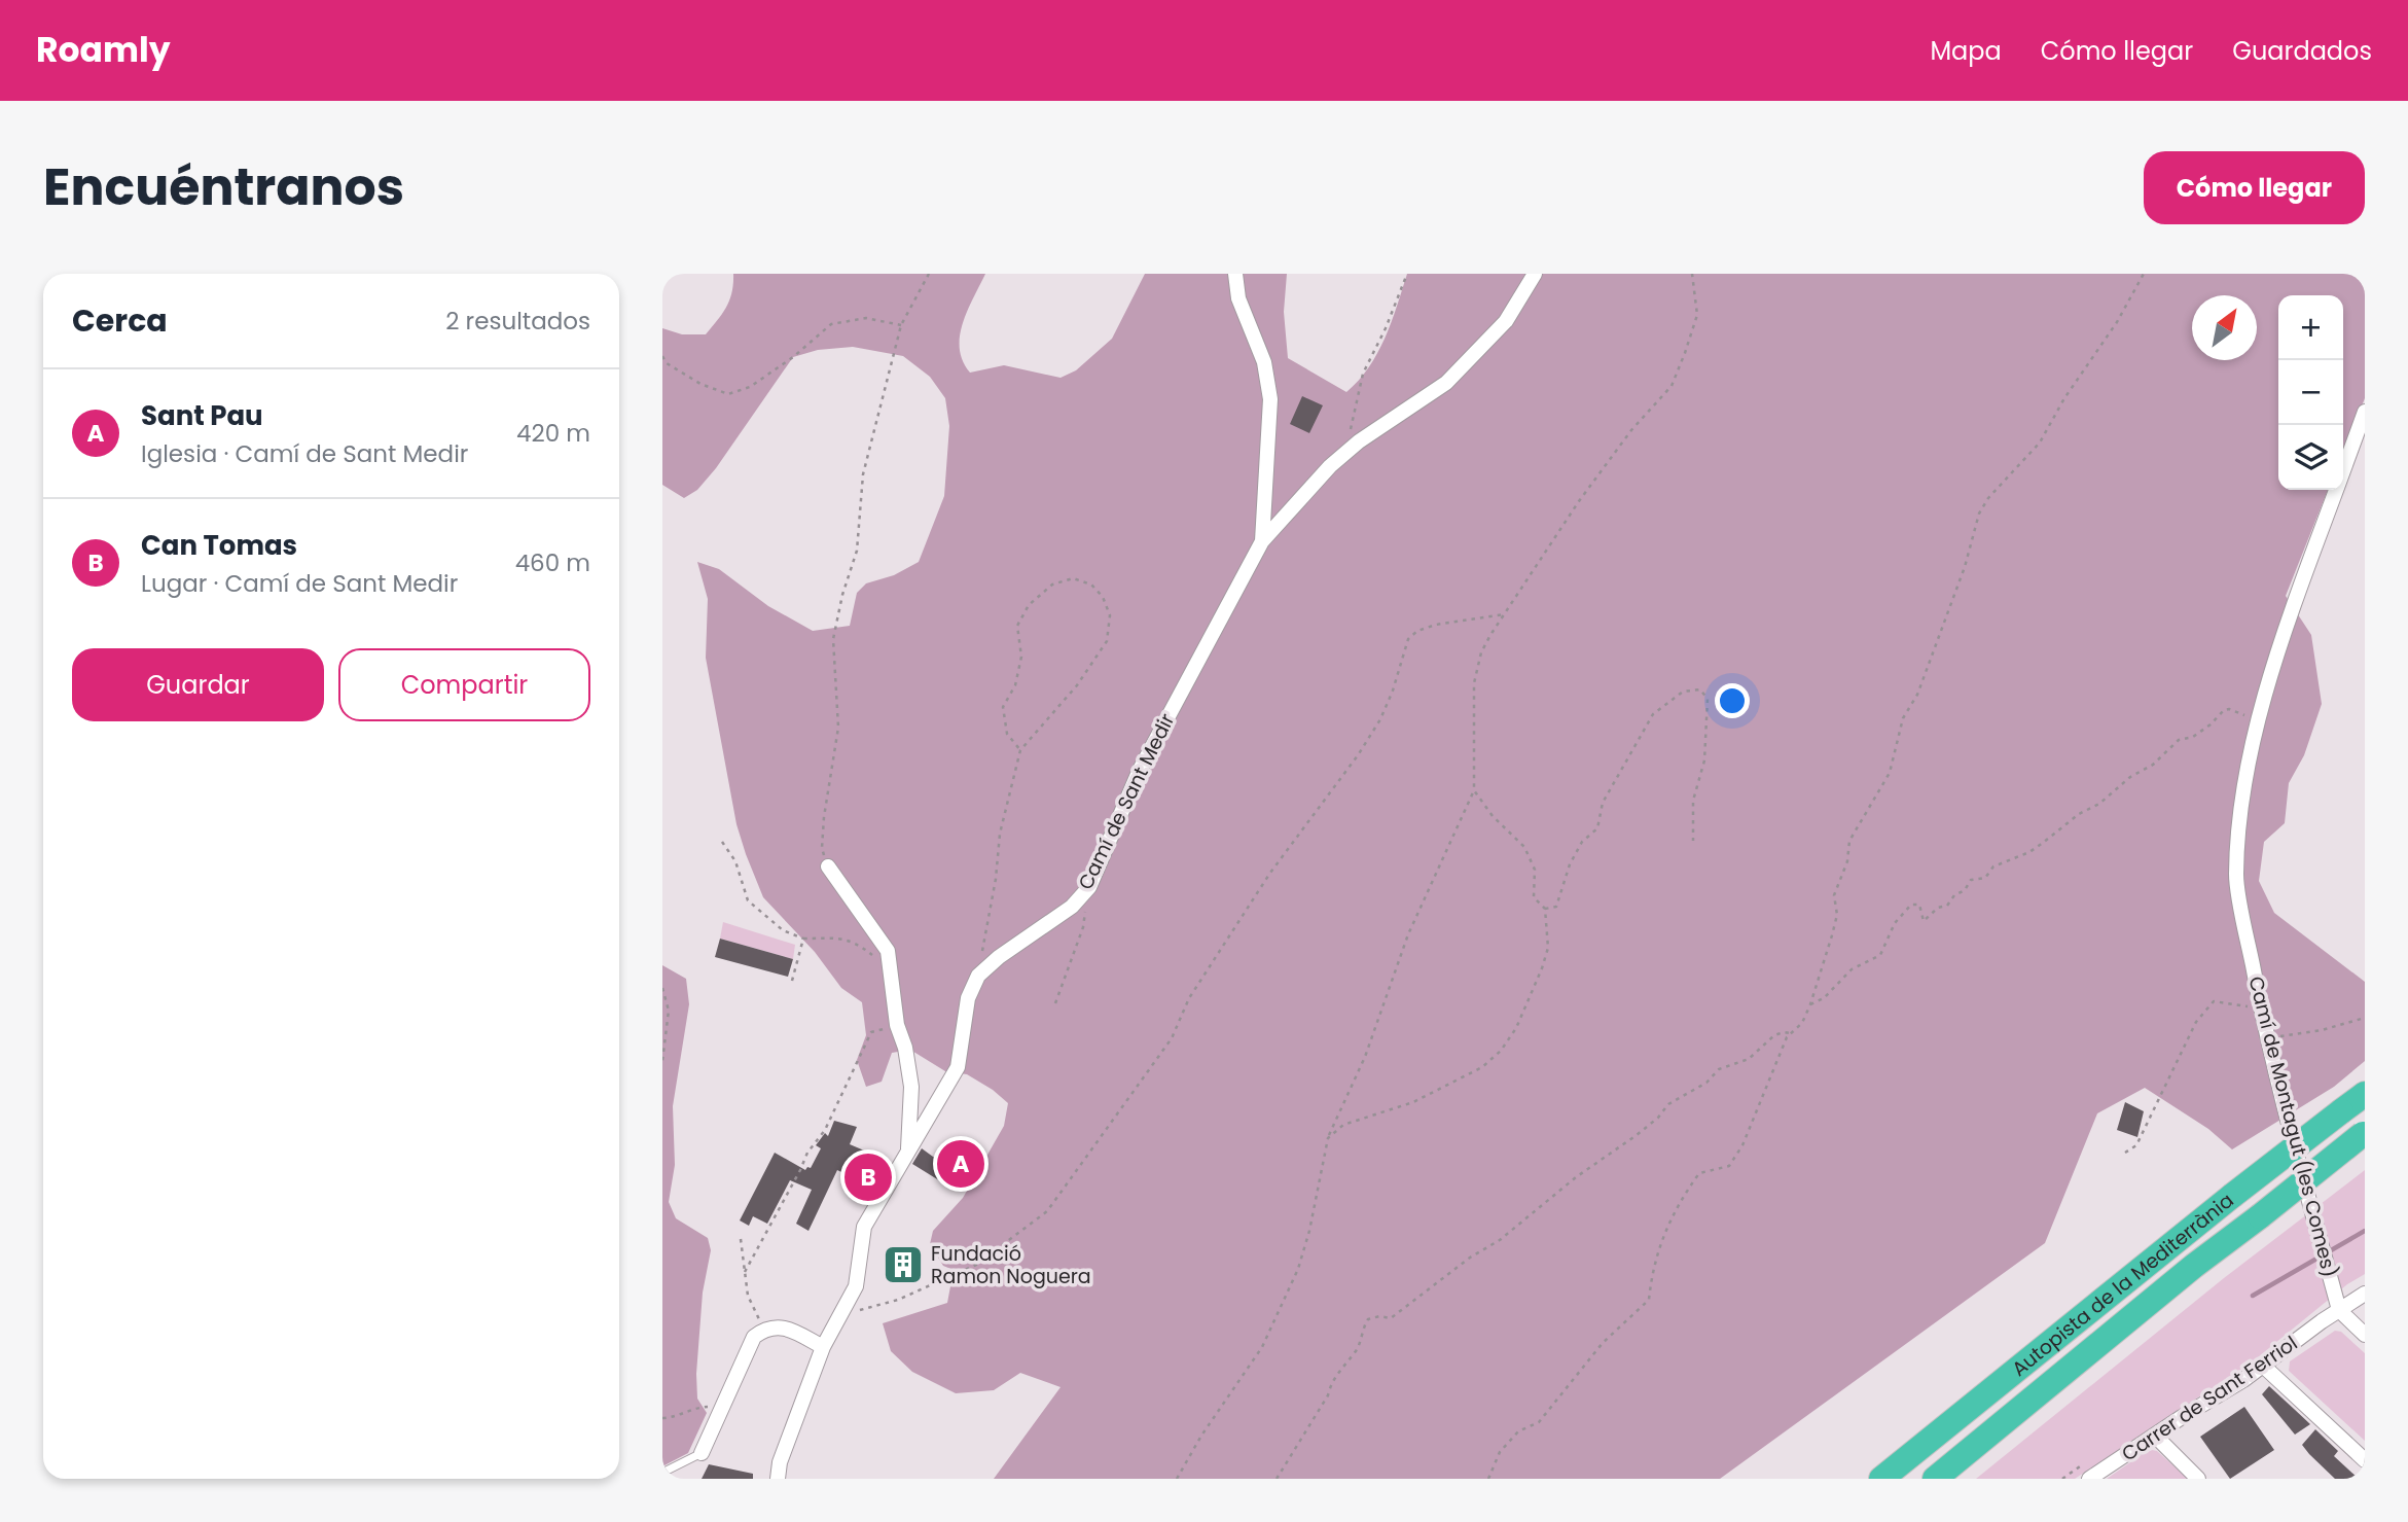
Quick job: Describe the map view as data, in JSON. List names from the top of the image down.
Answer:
{
  "streets": {
    "highway": ["Autopista de la Mediterrània"],
    "street": ["Camí de Sant Medir", "Camí de Montagut (les Comes)", "Carrer de Sant Ferriol"]
  },
  "crossings": [
    ["Camí de Montagut (les Comes)", "Carrer de Sant Ferriol"]
  ],
  "places": {
    "building": ["Fundació Ramon Noguera"]
  },
  "north": "top right",
  "page": {
    "header": "Roamly",
    "nav": ["Mapa", "Cómo llegar", "Guardados"],
    "title": "Encuéntranos",
    "buttons": [
      "Cómo llegar",
      ["Guardar", "Compartir"]
    ],
    "heading": ["Cerca", "2 resultados"],
    "map_buttons": ["+", "−"],
    "list": [
      {
        "mark": "A",
        "name": "Sant Pau",
        "note": "Iglesia · Camí de Sant Medir",
        "value": "420 m"
      },
      {
        "mark": "B",
        "name": "Can Tomas",
        "note": "Lugar · Camí de Sant Medir",
        "value": "460 m"
      }
    ],
    "pins": ["A", "B"]
  }
}
